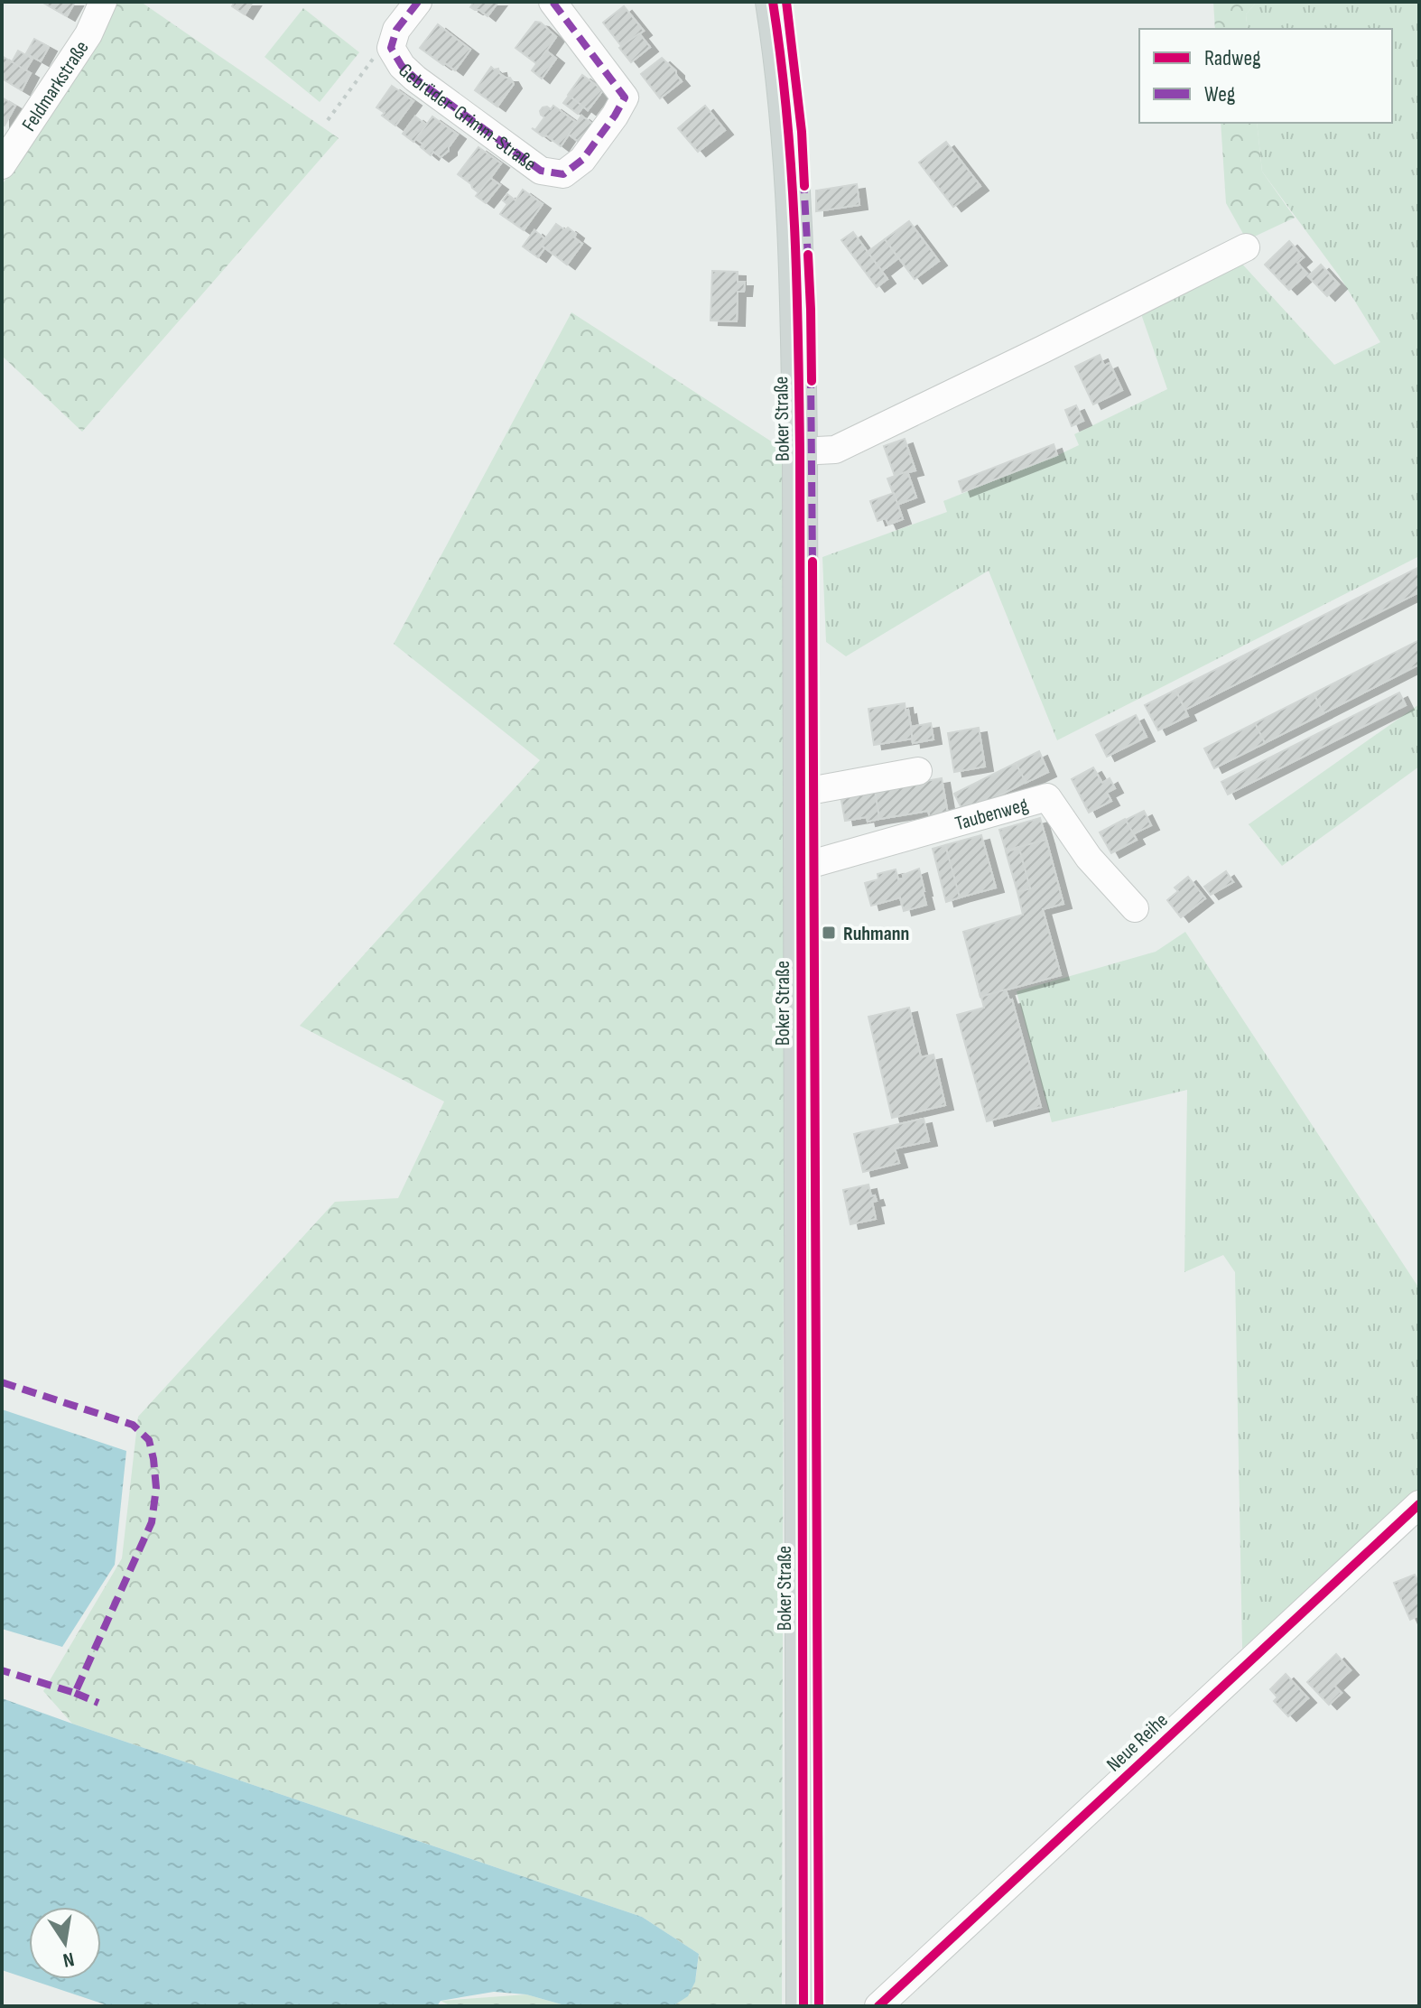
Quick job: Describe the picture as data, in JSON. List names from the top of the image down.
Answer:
{
  "streets": {
    "main road": ["Boker Straße"],
    "street": [
      "Feldmarkstraße",
      "Gebrüder-Grimm-Straße",
      "Taubenweg",
      "Neue Reihe"
    ]
  },
  "crossings": [
    ["Boker Straße", "Taubenweg"]
  ],
  "places": {
    "transit": ["Ruhmann"]
  },
  "legend": ["Radweg", "Weg"],
  "north": "bottom"
}
